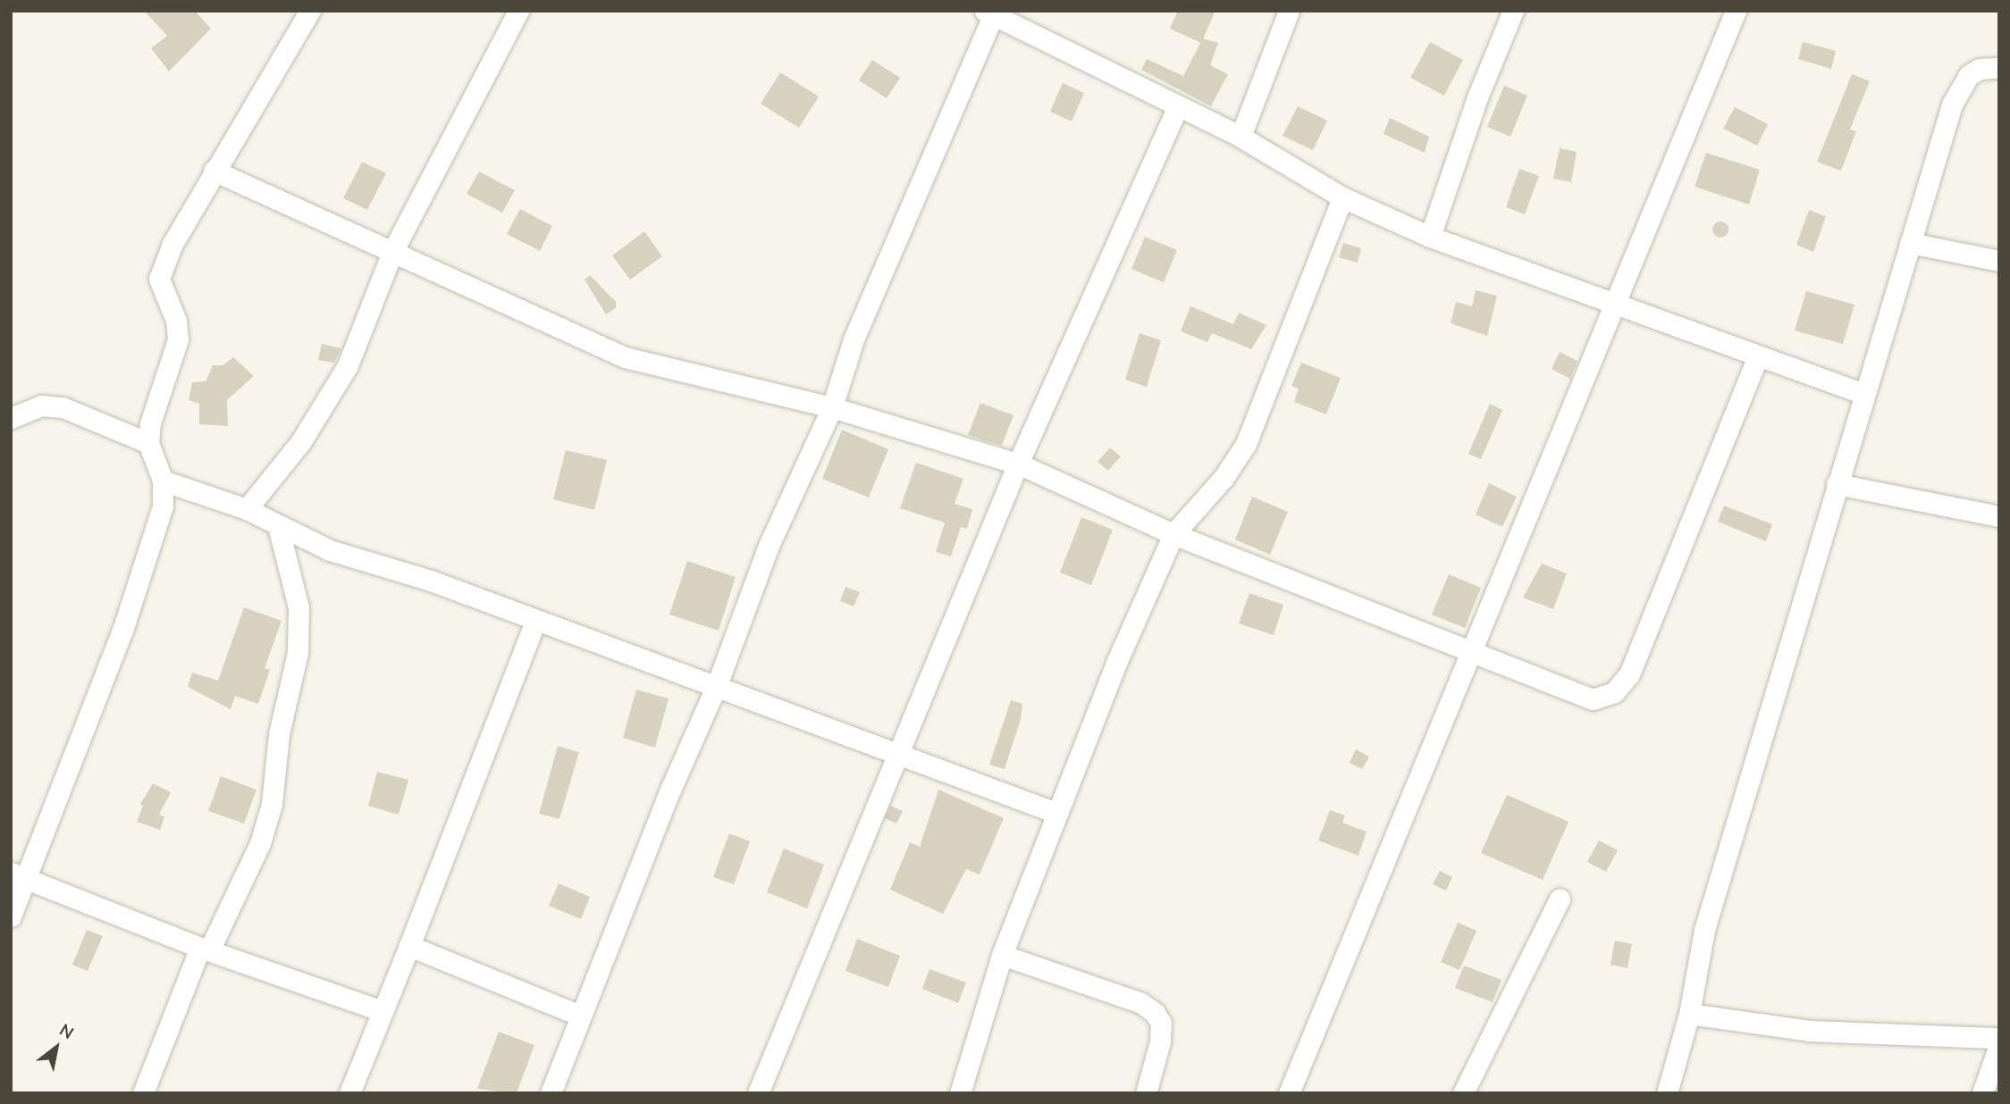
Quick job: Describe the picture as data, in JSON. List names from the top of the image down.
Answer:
{
  "north": "top right"
}
